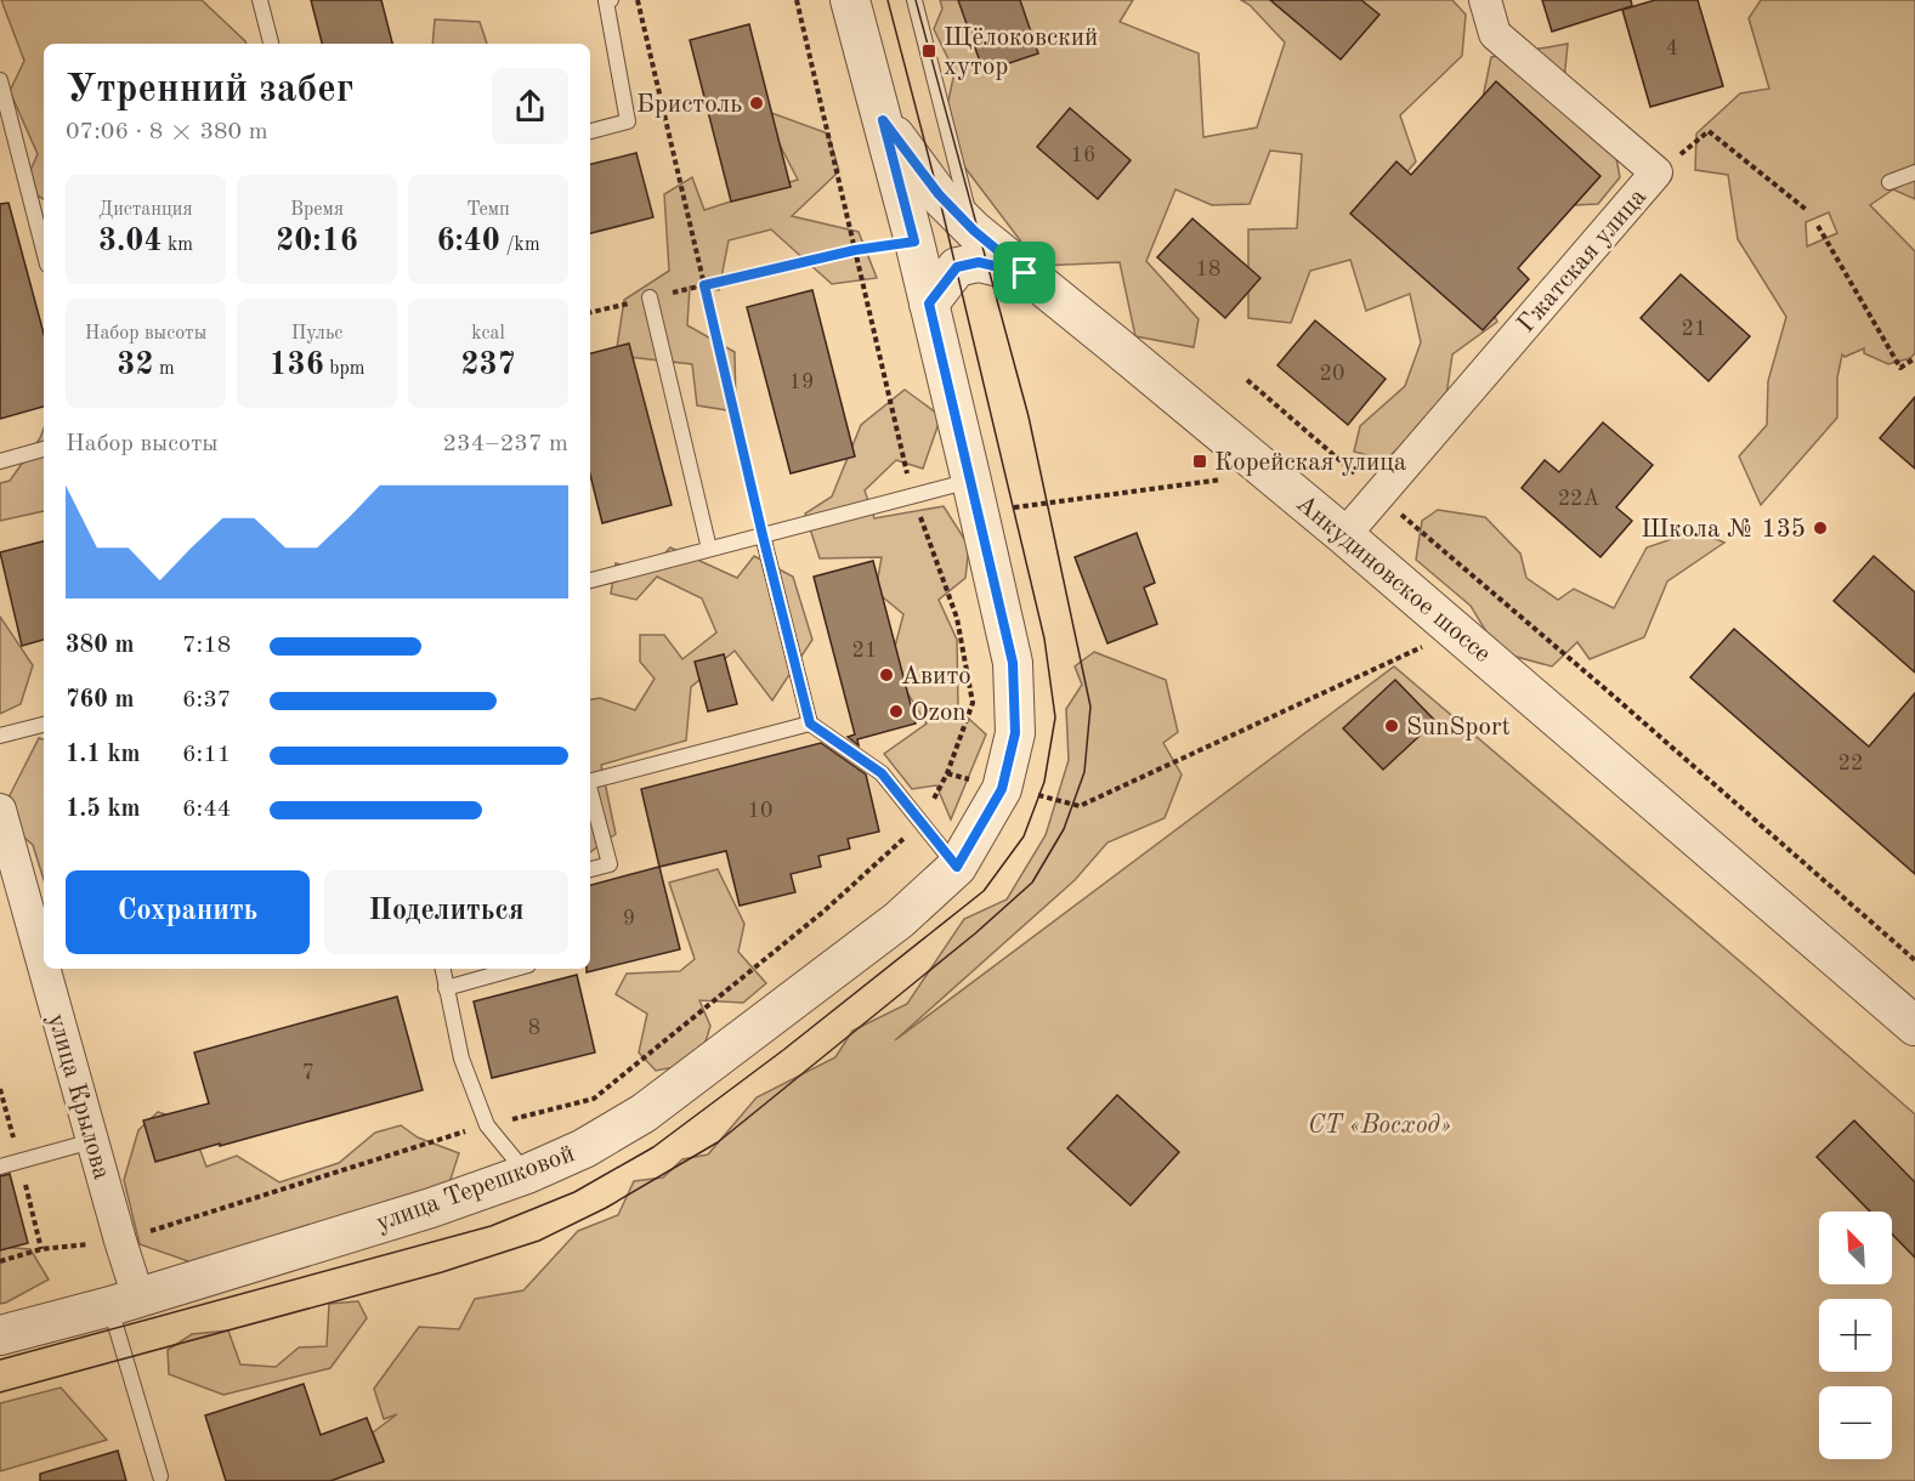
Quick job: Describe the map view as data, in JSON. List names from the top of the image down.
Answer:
{
  "streets": {
    "street": [
      "Гжатская улица",
      "Анкудиновское шоссе",
      "улица Крылова",
      "улица Терешковой"
    ]
  },
  "crossings": [
    ["Гжатская улица", "Анкудиновское шоссе"],
    ["улица Крылова", "улица Терешковой"]
  ],
  "parks": ["СТ «Восход»"],
  "places": {
    "transit": ["Щёлоковский хутор", "Корейская улица"],
    "other": [
      "Бристоль",
      "Школа № 135",
      "Авито",
      "Ozon",
      "SunSport"
    ]
  },
  "house_numbers": [
    "4",
    "16",
    "18",
    "21",
    "20",
    "19",
    "22А",
    "21",
    "22",
    "10",
    "9",
    "8",
    "7"
  ],
  "north": "top left",
  "page": {
    "heading": ["Утренний забег", "07:06 · 8 × 380 m"],
    "stats": [
      ["Дистанция", "3.04 km"],
      ["Время", "20:16"],
      ["Темп", "6:40 /km"],
      ["Набор высоты", "32 m"],
      ["Пульс", "136 bpm"],
      ["kcal", "237"]
    ],
    "chart": ["Набор высоты", "234–237 m"],
    "list": [
      {
        "name": "380 m",
        "note": "7:18"
      },
      {
        "name": "760 m",
        "note": "6:37"
      },
      {
        "name": "1.1 km",
        "note": "6:11"
      },
      {
        "name": "1.5 km",
        "note": "6:44"
      }
    ],
    "buttons": ["Сохранить", "Поделиться"],
    "map_buttons": ["+", "−"]
  }
}
